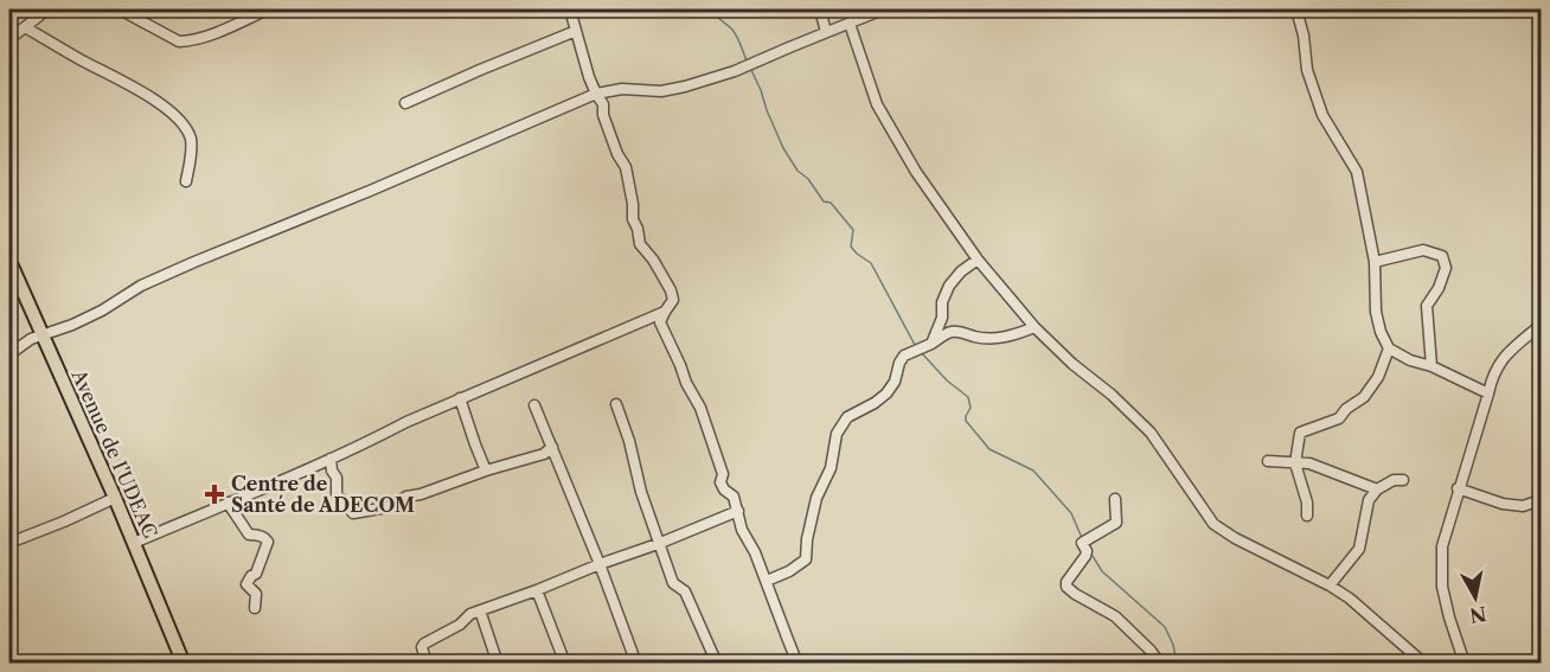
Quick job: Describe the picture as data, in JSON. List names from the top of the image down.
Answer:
{
  "streets": {
    "main road": ["Avenue de I'UDEAC"]
  },
  "places": {
    "health": ["Centre de Santé de ADECOM"]
  },
  "north": "bottom"
}
